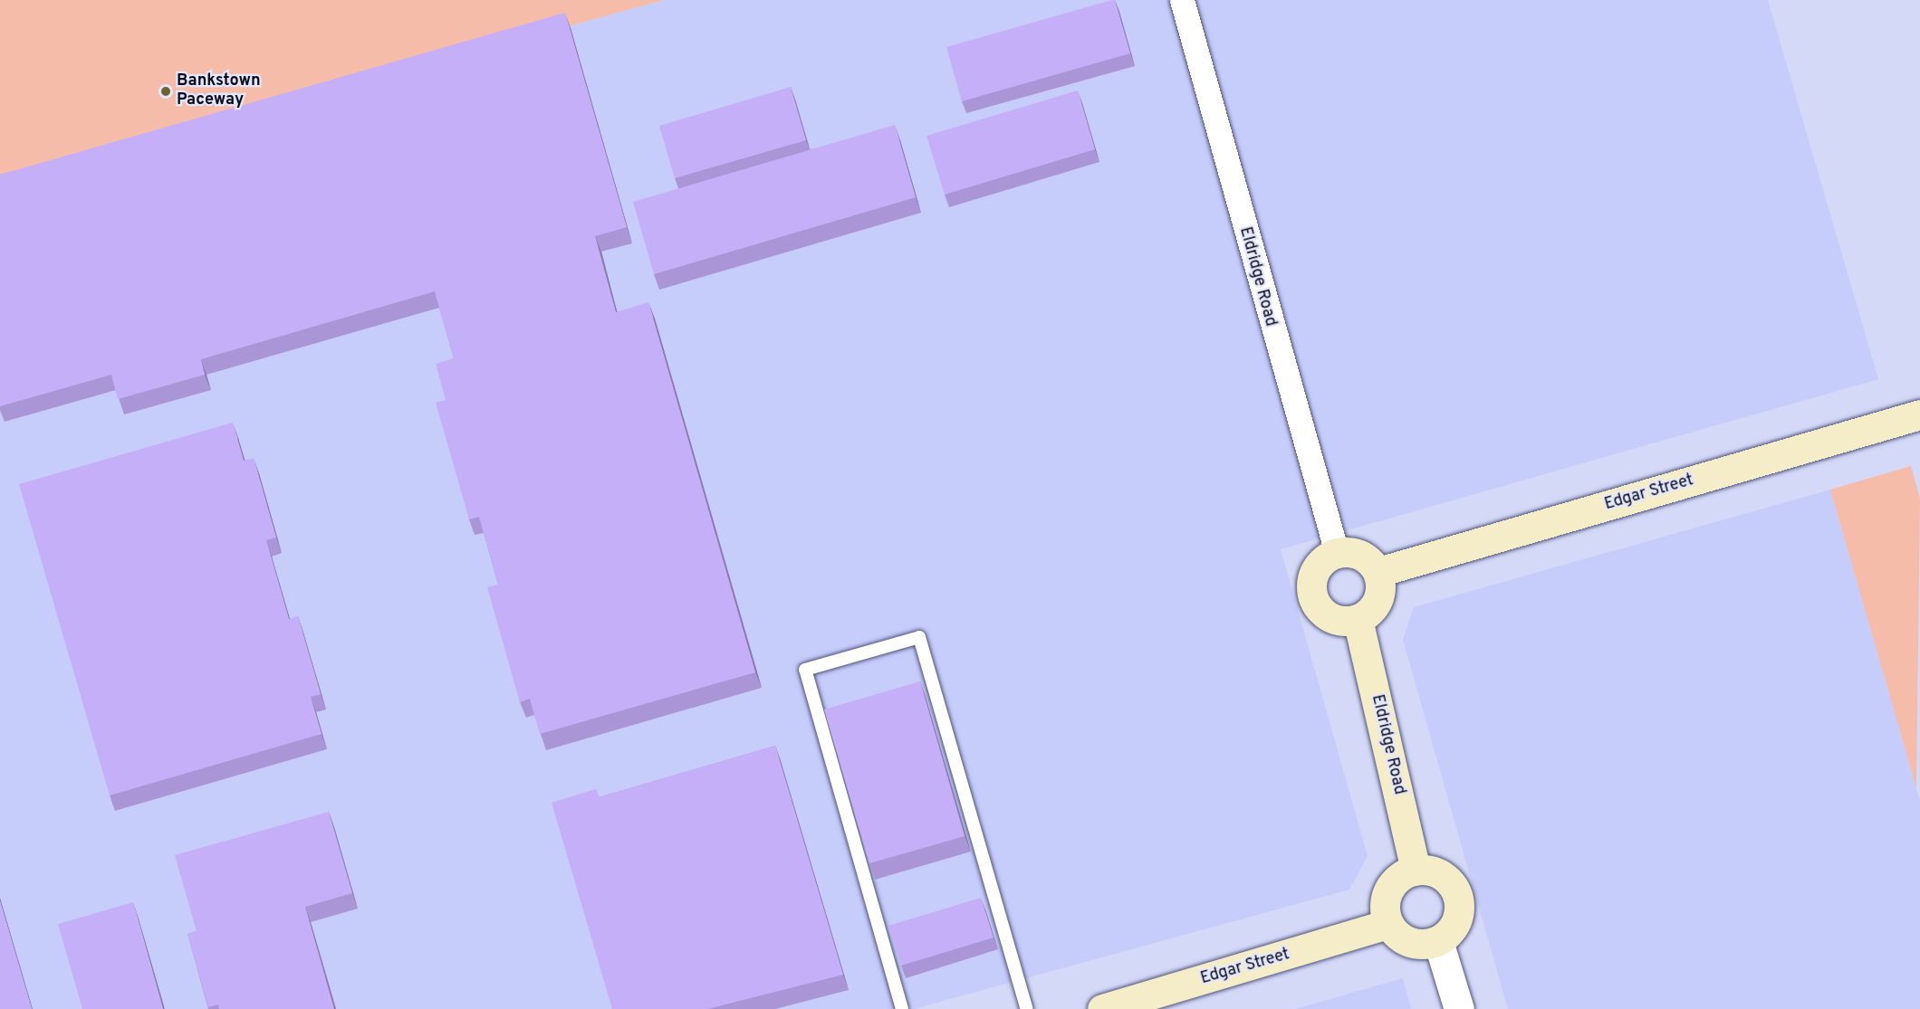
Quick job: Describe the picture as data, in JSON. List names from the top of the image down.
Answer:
{
  "streets": {
    "main road": ["Eldridge Road", "Edgar Street"]
  },
  "crossings": [
    ["Eldridge Road", "Edgar Street"]
  ],
  "places": ["Bankstown Paceway"]
}
